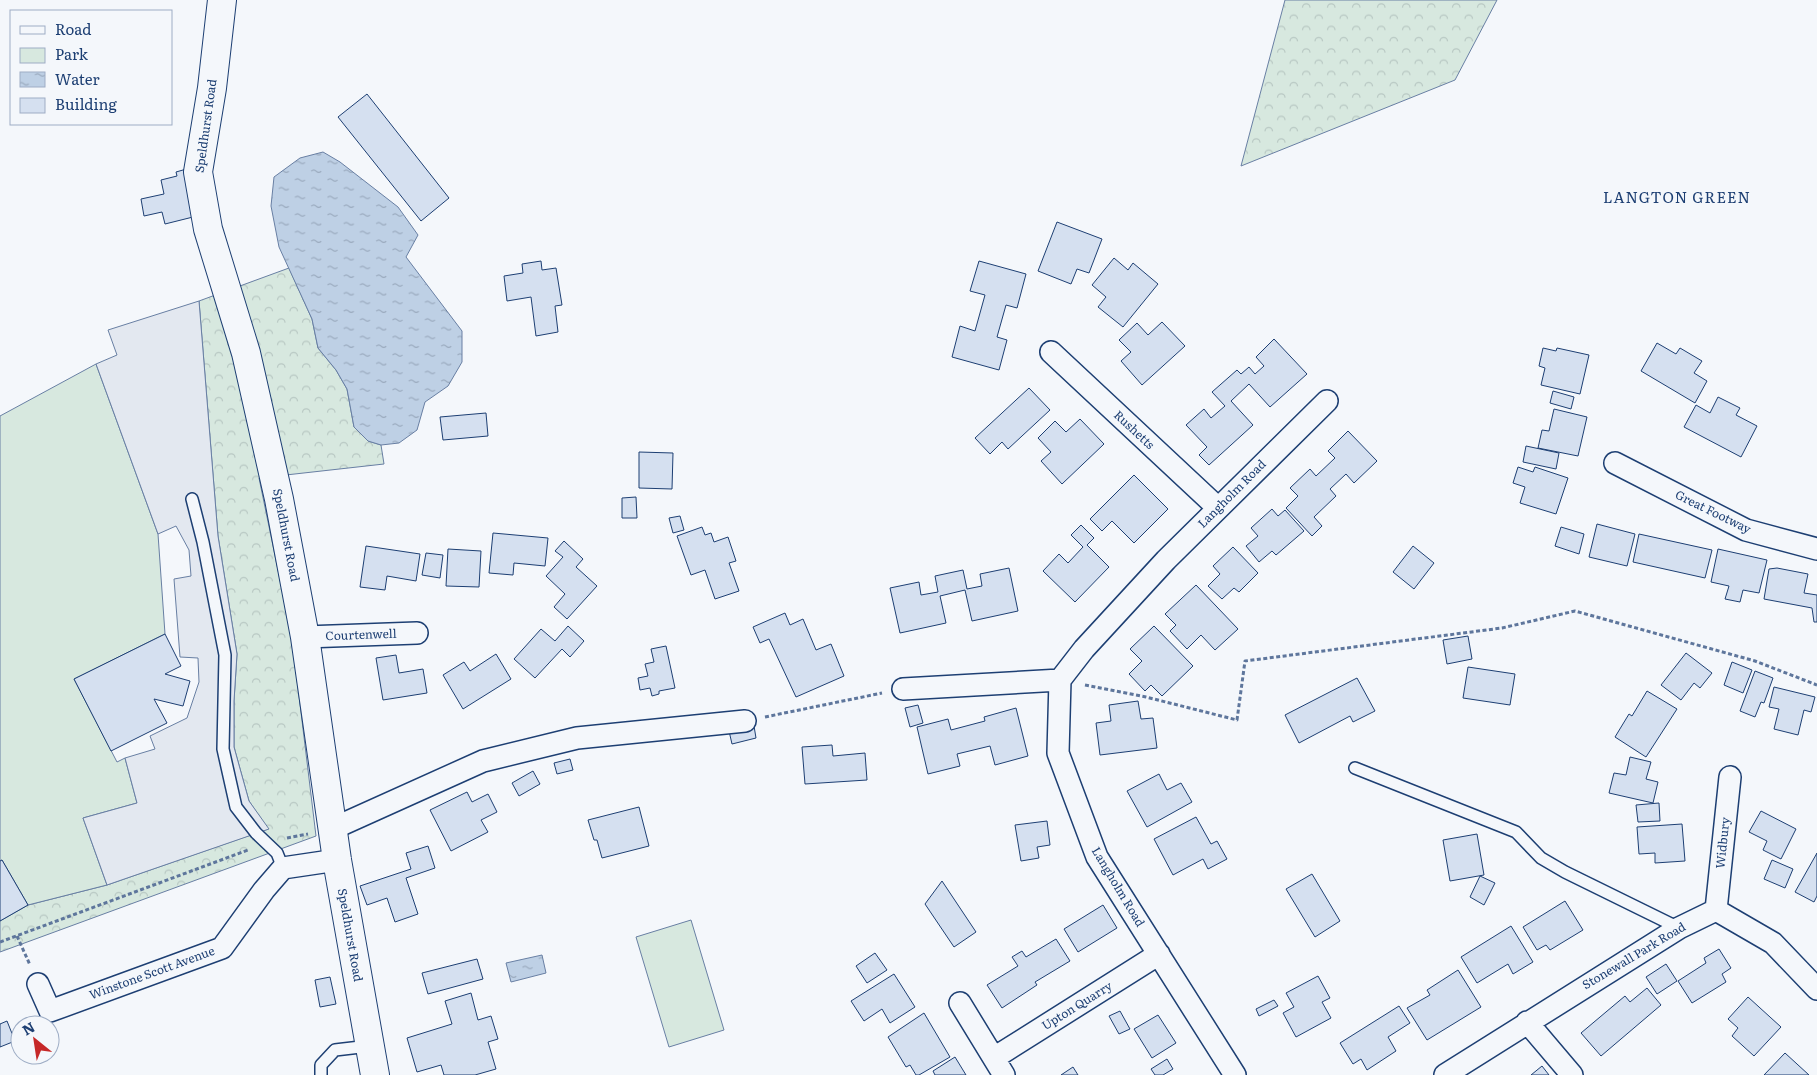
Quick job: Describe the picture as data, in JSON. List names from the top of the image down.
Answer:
{
  "streets": {
    "street": [
      "Speldhurst Road",
      "Rushetts",
      "Langholm Road",
      "Great Footway",
      "Courtenwell",
      "Widbury",
      "Stonewall Park Road",
      "Winstone Scott Avenue",
      "Upton Quarry"
    ]
  },
  "crossings": [
    ["Speldhurst Road", "Courtenwell"],
    ["Rushetts", "Langholm Road"],
    ["Langholm Road", "Upton Quarry"],
    ["Widbury", "Stonewall Park Road"]
  ],
  "districts": ["LANGTON GREEN"],
  "legend": [
    "Road",
    "Park",
    "Water",
    "Building"
  ],
  "north": "top left"
}
